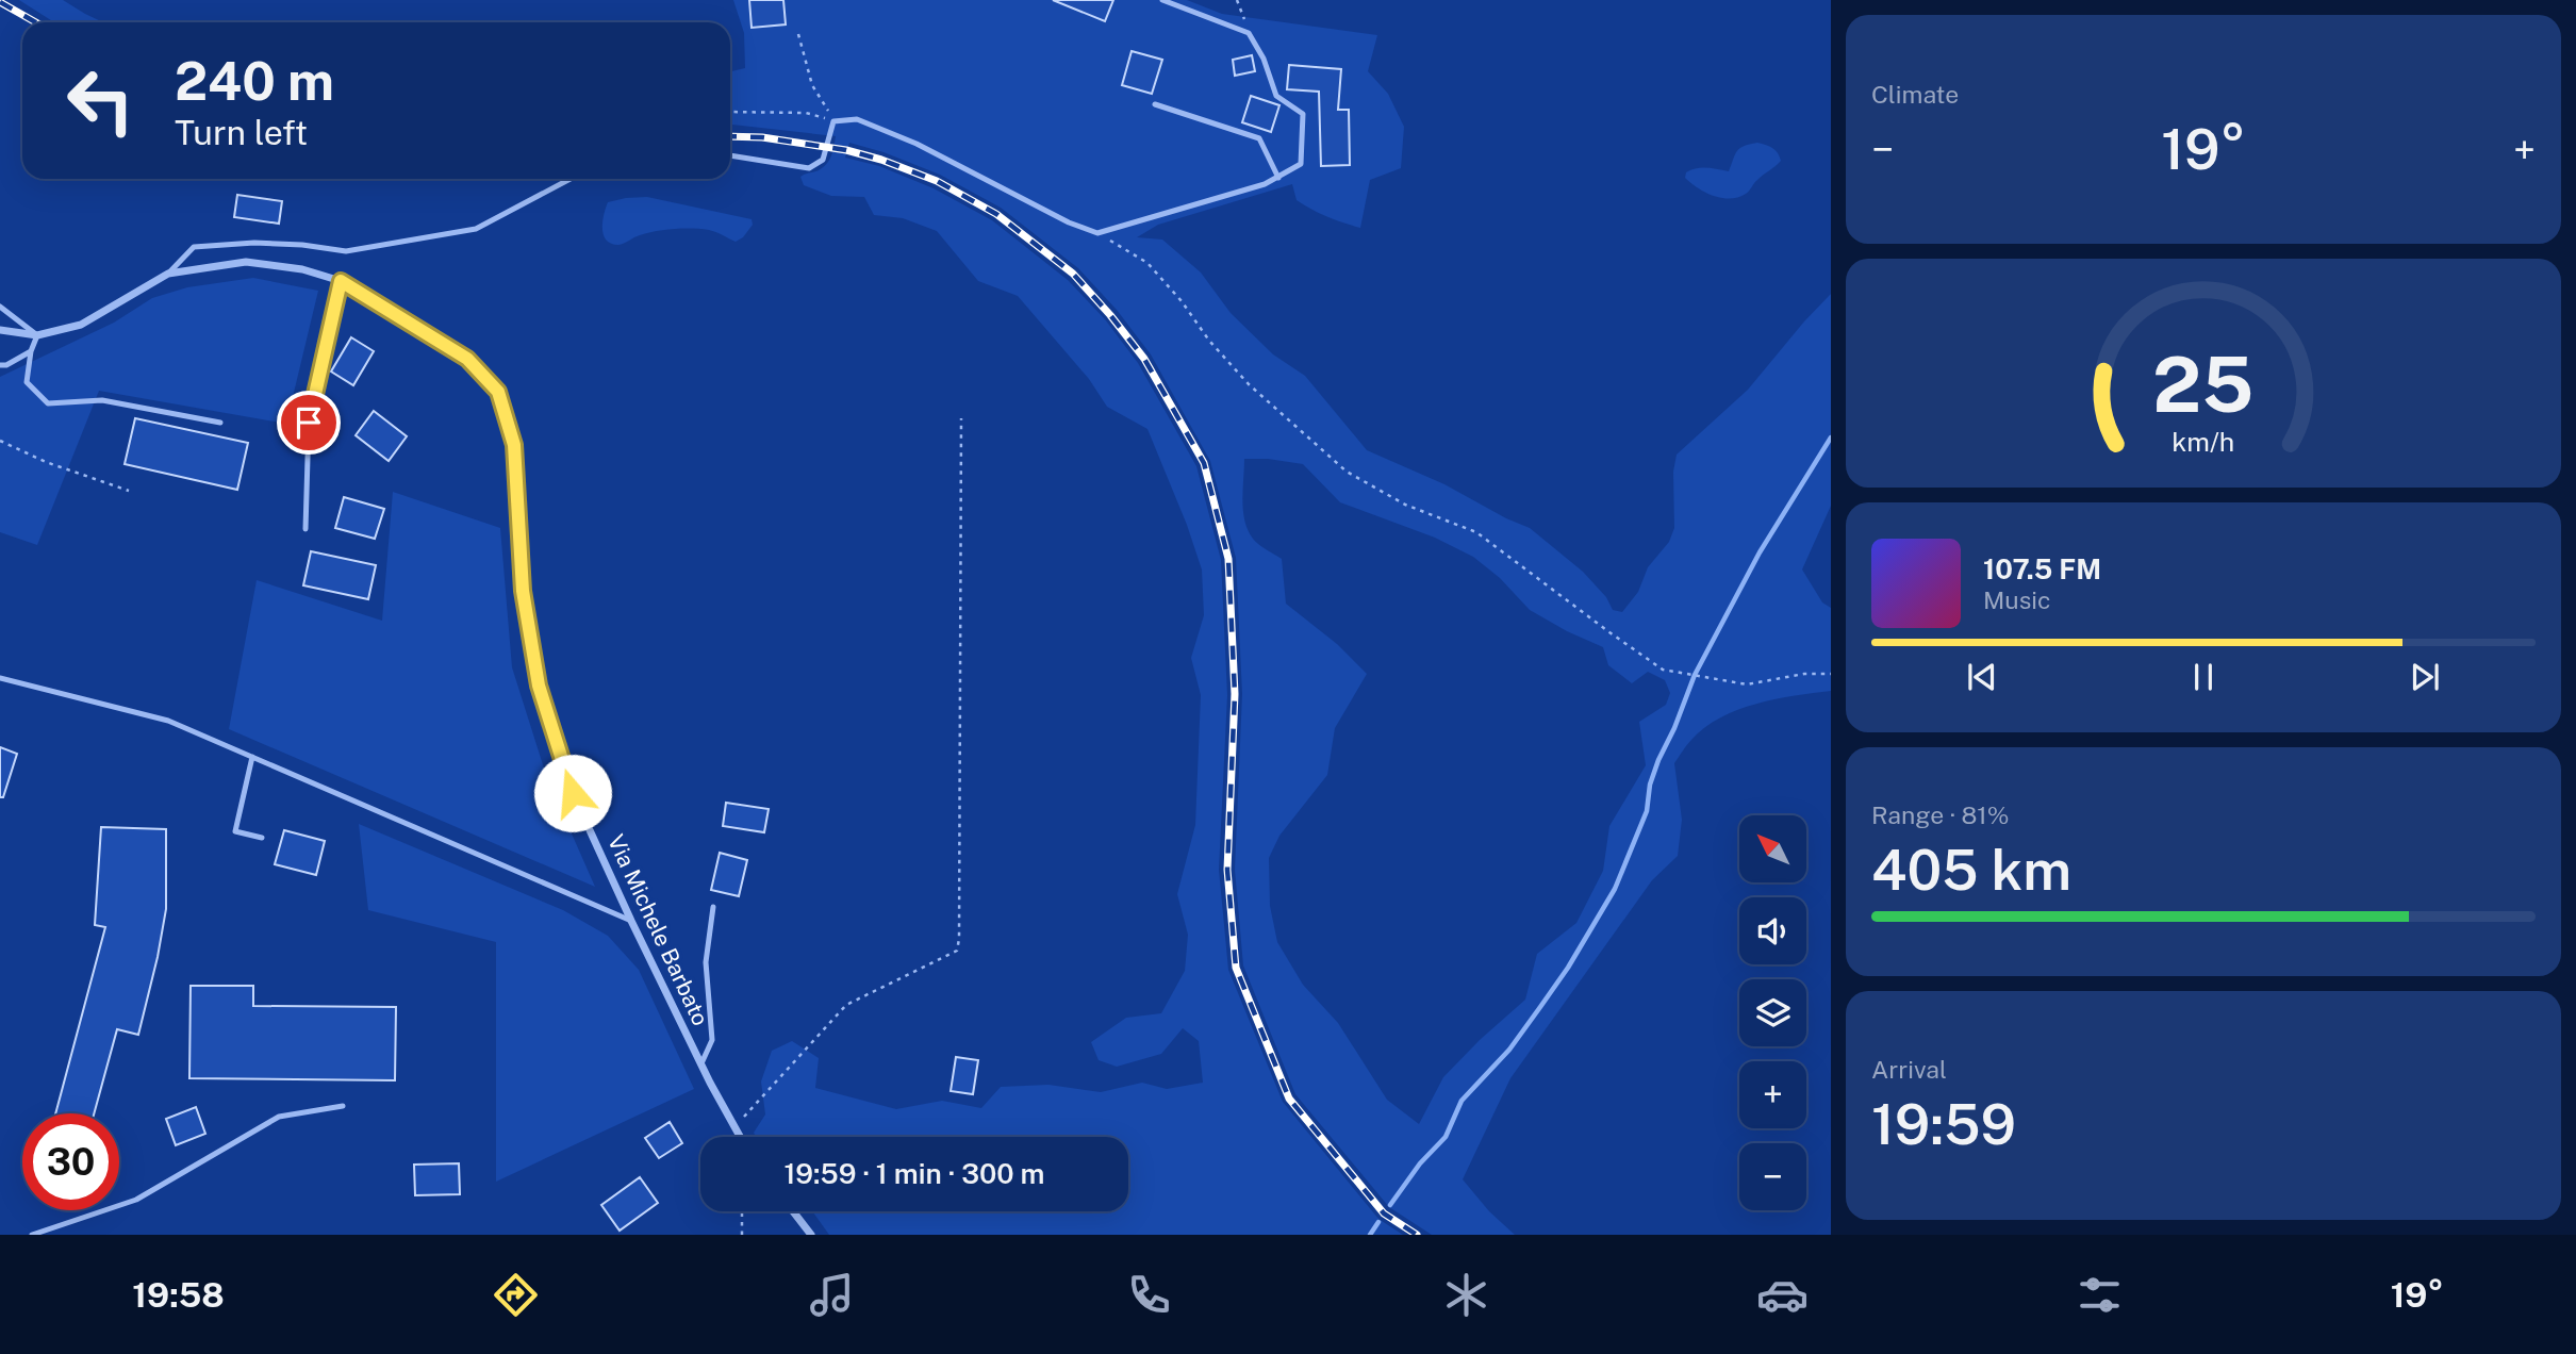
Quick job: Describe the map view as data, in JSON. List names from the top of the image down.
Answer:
{
  "streets": {
    "street": ["Via Michele Barbato"]
  },
  "north": "top left",
  "page": {
    "tile": [
      "Climate",
      ["Range · 81%", "405 km"],
      ["Arrival", "19:59"]
    ],
    "turn": ["240 m", "Turn left"],
    "heat": ["−", "19°", "+"],
    "song": ["107.5 FM", "Music"],
    "map_buttons": ["+", "−"],
    "limit": "30",
    "trip": "19:59 · 1 min · 300 m",
    "tabs": ["19:58", "19°"],
    "gauge": ["25", "km/h"]
  }
}
